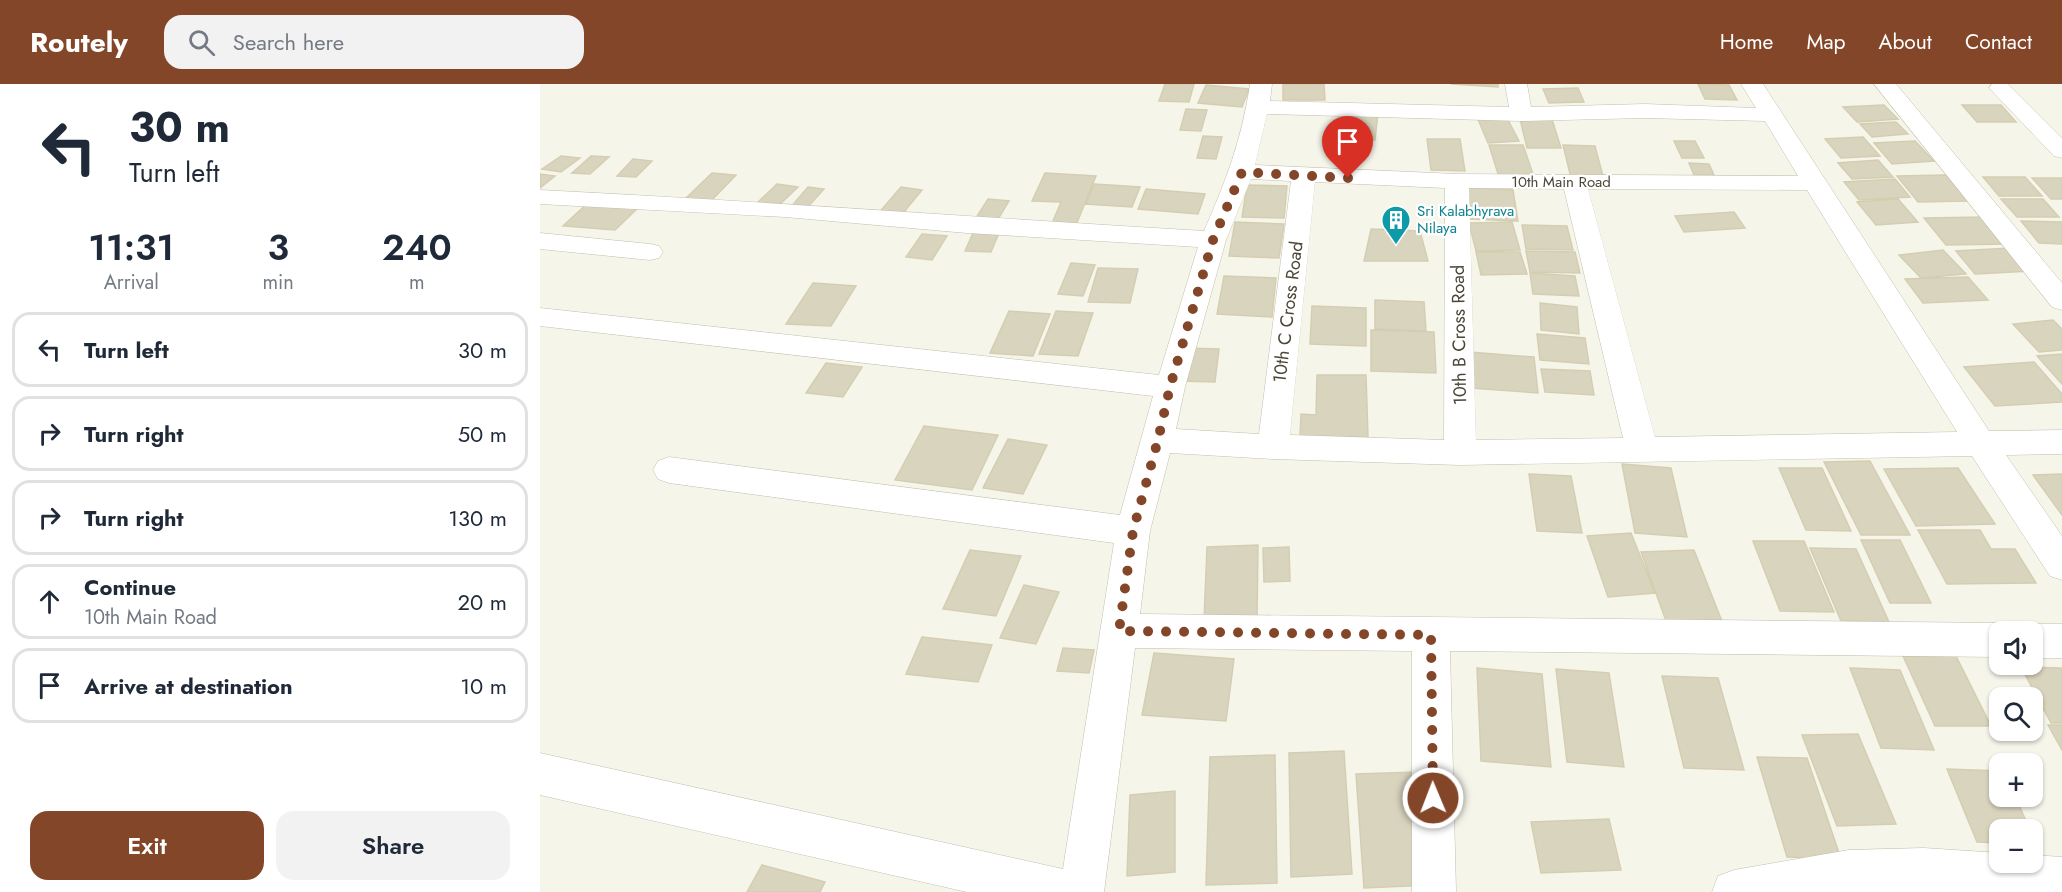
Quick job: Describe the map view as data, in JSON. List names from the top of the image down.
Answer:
{
  "streets": {
    "street": ["10th Main Road", "10th C Cross Road", "10th B Cross Road"]
  },
  "crossings": [
    ["10th Main Road", "10th C Cross Road"],
    ["10th Main Road", "10th B Cross Road"]
  ],
  "places": {
    "building": ["Sri Kalabhyrava Nilaya"]
  },
  "page": {
    "header": "Routely",
    "search": "Search here",
    "nav": [
      "Home",
      "Map",
      "About",
      "Contact"
    ],
    "turn": ["30 m", "Turn left"],
    "eta": [
      "11:31",
      "Arrival",
      "3",
      "min",
      "240",
      "m"
    ],
    "list": [
      {
        "name": "Turn left",
        "value": "30 m"
      },
      {
        "name": "Turn right",
        "value": "50 m"
      },
      {
        "name": "Turn right",
        "value": "130 m"
      },
      {
        "name": "Continue",
        "note": "10th Main Road",
        "value": "20 m"
      },
      {
        "name": "Arrive at destination",
        "value": "10 m"
      }
    ],
    "map_buttons": ["+", "−"],
    "buttons": ["Exit", "Share"]
  }
}
